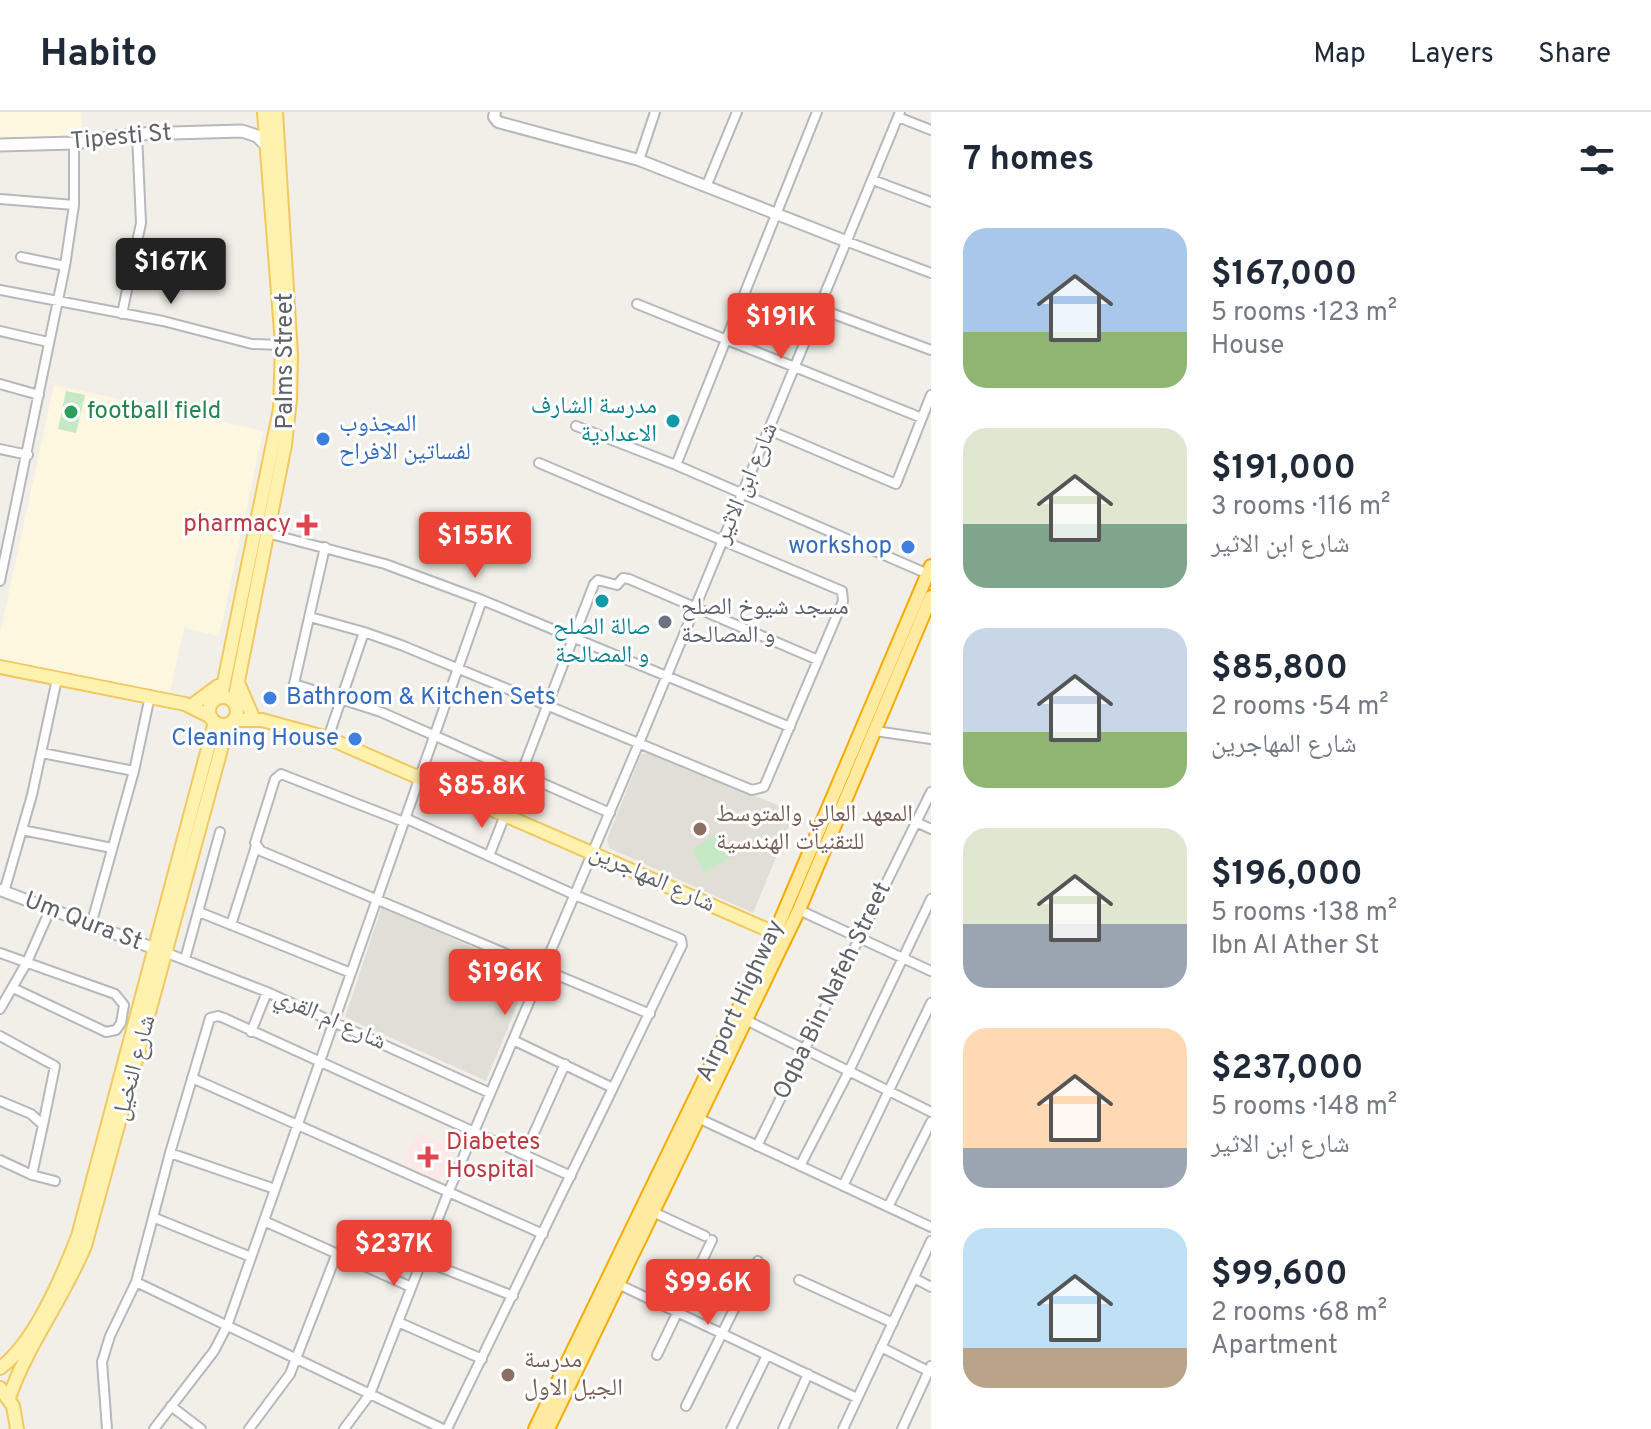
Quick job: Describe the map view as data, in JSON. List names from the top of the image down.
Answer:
{
  "streets": {
    "highway": ["Airport Highway"],
    "main road": [
      "Tipesti St",
      "Palms Street",
      "شارع المهاجرين",
      "شارع النخيل"
    ],
    "street": [
      "شارع ابن الاثير",
      "Um Qura St",
      "Oqba Bin Nafeh Street",
      "شارع ام القري"
    ]
  },
  "crossings": [
    ["Palms Street", "شارع المهاجرين"],
    ["Palms Street", "شارع النخيل"],
    ["شارع ابن الاثير", "شارع المهاجرين"],
    ["شارع ابن الاثير", "شارع ام القري"],
    ["شارع المهاجرين", "Airport Highway"],
    ["شارع المهاجرين", "شارع النخيل"],
    ["Um Qura St", "شارع ام القري"],
    ["Um Qura St", "شارع النخيل"],
    ["شارع ام القري", "شارع النخيل"]
  ],
  "places": {
    "other": [
      "football field",
      "مدرسة الشارف الاعدادية",
      "المجذوب لفساتين الافراح",
      "workshop",
      "صالة الصلح و المصالحة",
      "مسجد شيوخ الصلح و المصالحة",
      "Bathroom & Kitchen Sets",
      "Cleaning House",
      "المعهد العالي والمتوسط للتقنيات الهندسية",
      "مدرسة الجيل الاول"
    ],
    "health": ["pharmacy", "Diabetes Hospital"]
  },
  "page": {
    "header": "Habito",
    "nav": ["Map", "Layers", "Share"],
    "heading": "7 homes",
    "list": [
      {
        "name": "$167,000",
        "note": "5 rooms · 123 m² · House"
      },
      {
        "name": "$191,000",
        "note": "3 rooms · 116 m² · شارع ابن الاثير"
      },
      {
        "name": "$85,800",
        "note": "2 rooms · 54 m² · شارع المهاجرين"
      },
      {
        "name": "$196,000",
        "note": "5 rooms · 138 m² · Ibn Al Ather St"
      },
      {
        "name": "$237,000",
        "note": "5 rooms · 148 m² · شارع ابن الاثير"
      },
      {
        "name": "$99,600",
        "note": "2 rooms · 68 m² · Apartment"
      }
    ],
    "price": [
      "$167K",
      "$191K",
      "$155K",
      "$85.8K",
      "$196K",
      "$237K",
      "$99.6K"
    ]
  }
}
